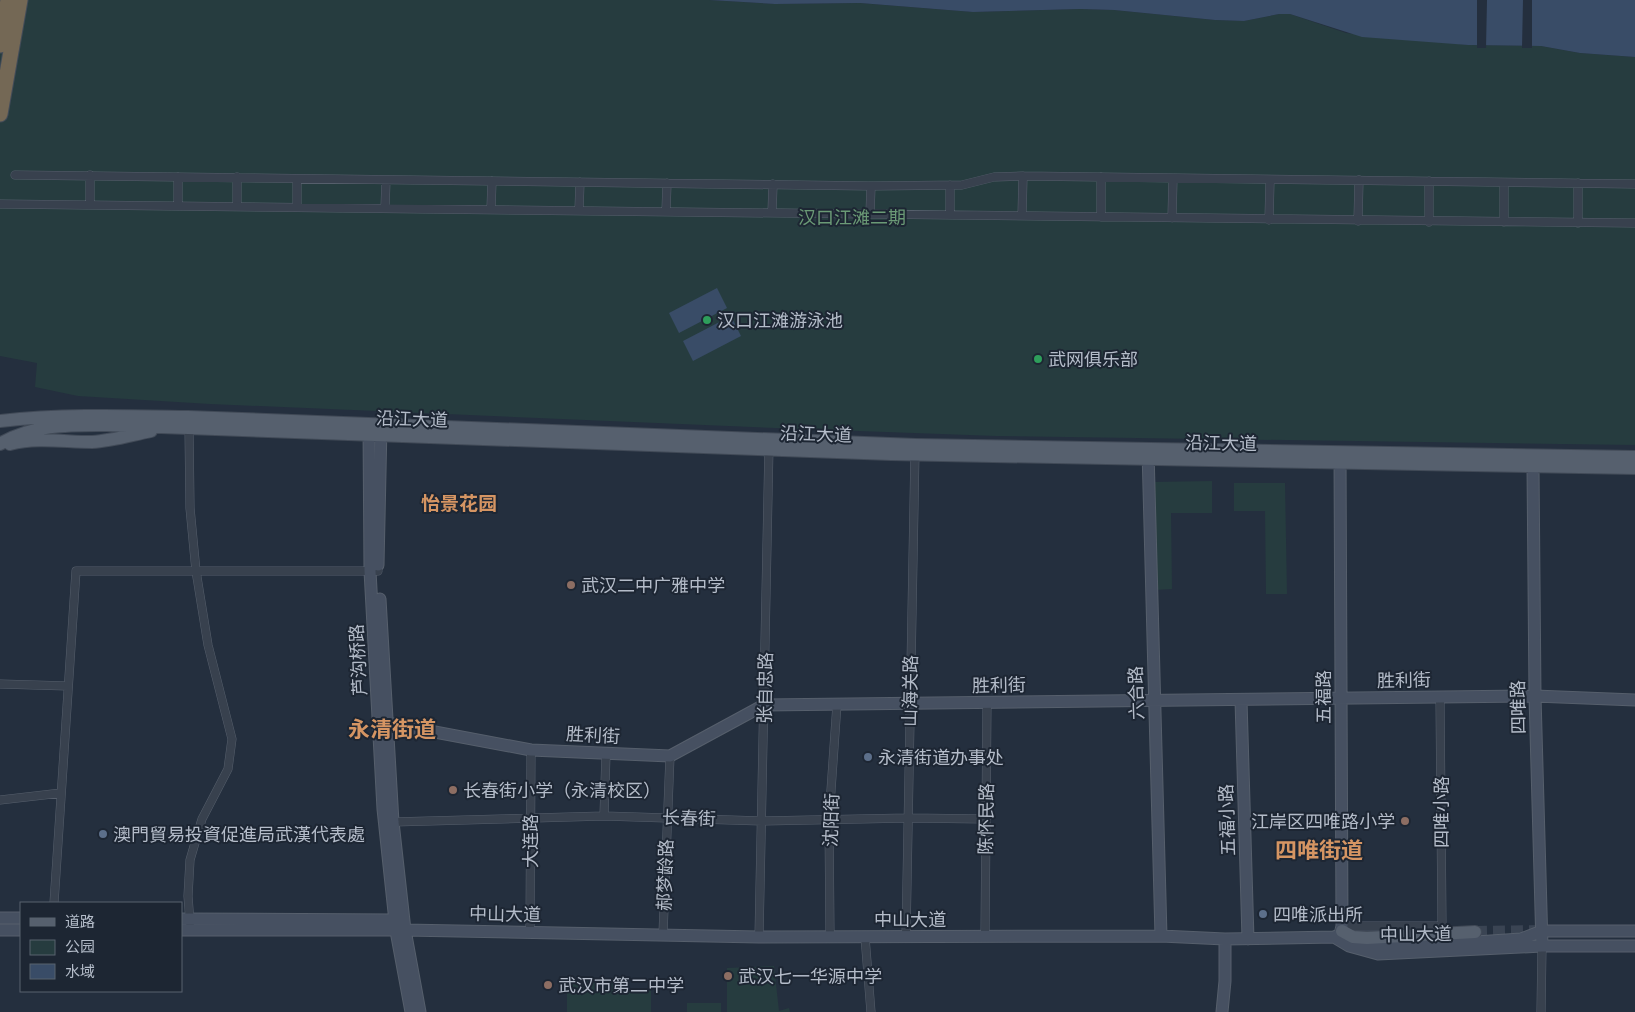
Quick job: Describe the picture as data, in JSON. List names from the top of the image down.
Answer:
{
  "streets": {
    "main road": ["沿江大道"],
    "street": [
      "芦沟桥路",
      "胜利街",
      "张自忠路",
      "山海关路",
      "六合路",
      "五福路",
      "四唯路",
      "四唯小路",
      "长春街",
      "陈怀民路",
      "沈阳街",
      "五福小路",
      "大连路",
      "郝梦龄路",
      "中山大道"
    ]
  },
  "crossings": [
    ["沿江大道", "芦沟桥路"],
    ["沿江大道", "张自忠路"],
    ["沿江大道", "山海关路"],
    ["沿江大道", "六合路"],
    ["沿江大道", "五福路"],
    ["沿江大道", "四唯路"],
    ["芦沟桥路", "胜利街"],
    ["芦沟桥路", "长春街"],
    ["芦沟桥路", "中山大道"],
    ["胜利街", "张自忠路"],
    ["胜利街", "山海关路"],
    ["胜利街", "六合路"],
    ["胜利街", "五福路"],
    ["胜利街", "四唯路"],
    ["胜利街", "四唯小路"],
    ["胜利街", "陈怀民路"],
    ["胜利街", "沈阳街"],
    ["胜利街", "五福小路"],
    ["胜利街", "大连路"],
    ["胜利街", "郝梦龄路"],
    ["张自忠路", "长春街"],
    ["张自忠路", "中山大道"],
    ["山海关路", "长春街"],
    ["山海关路", "中山大道"],
    ["六合路", "中山大道"],
    ["五福路", "中山大道"],
    ["四唯路", "中山大道"],
    ["四唯小路", "中山大道"],
    ["长春街", "陈怀民路"],
    ["长春街", "沈阳街"],
    ["长春街", "大连路"],
    ["长春街", "郝梦龄路"],
    ["陈怀民路", "中山大道"],
    ["沈阳街", "中山大道"],
    ["五福小路", "中山大道"],
    ["大连路", "中山大道"],
    ["郝梦龄路", "中山大道"]
  ],
  "districts": ["怡景花园", "永清街道", "四唯街道"],
  "parks": ["汉口江滩二期"],
  "places": [
    "汉口江滩游泳池",
    "武网俱乐部",
    "武汉二中广雅中学",
    "永清街道办事处",
    "长春街小学（永清校区）",
    "江岸区四唯路小学",
    "澳門貿易投資促進局武漢代表處",
    "四唯派出所",
    "武汉七一华源中学",
    "武汉市第二中学"
  ],
  "legend": ["道路", "公园", "水域"]
}
